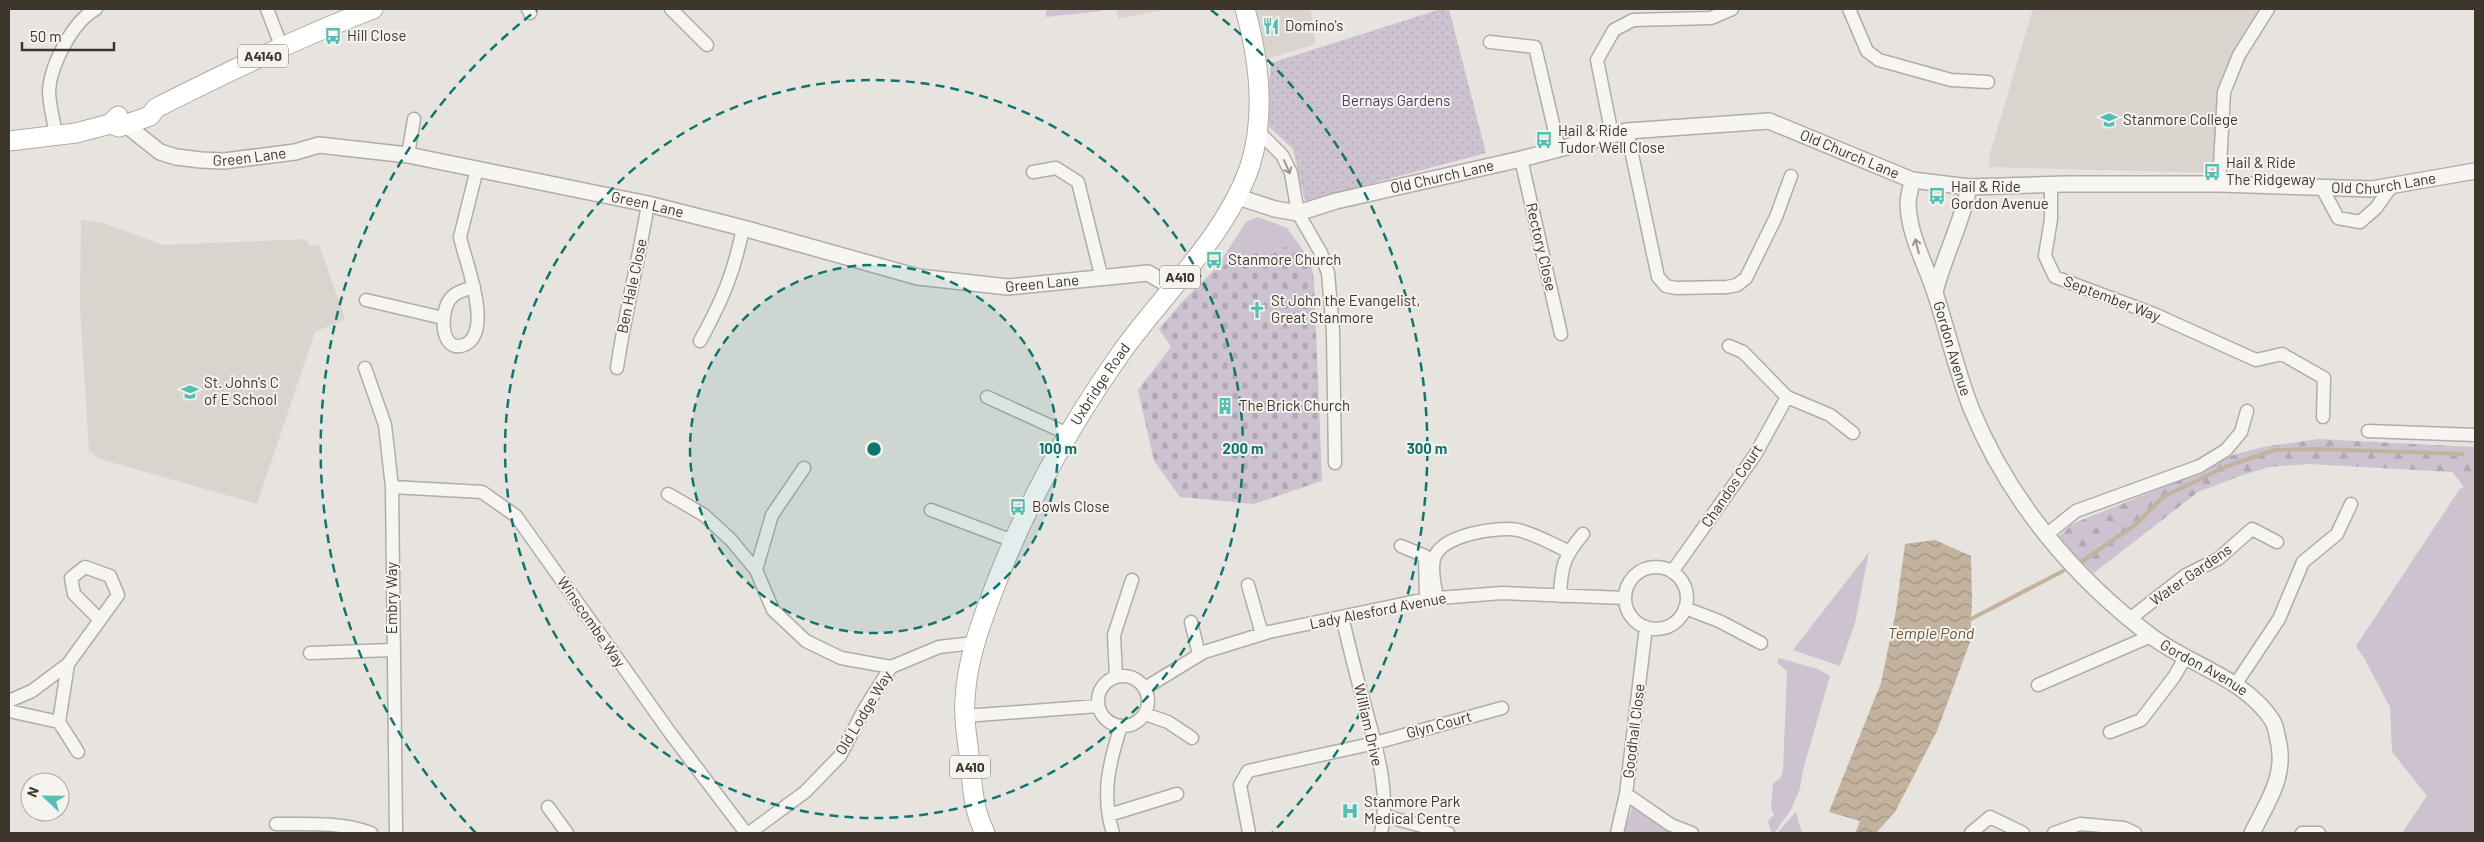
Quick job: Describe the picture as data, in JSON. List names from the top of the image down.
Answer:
{
  "streets": {
    "main road": ["A4140", "A410", "Uxbridge Road"],
    "street": [
      "Old Church Lane",
      "Green Lane",
      "Rectory Close",
      "Ben Hale Close",
      "September Way",
      "Gordon Avenue",
      "Chandos Court",
      "Water Gardens",
      "Embry Way",
      "Lady Alesford Avenue",
      "Winscombe Way",
      "Old Lodge Way",
      "William Drive",
      "Glyn Court",
      "Goodhall Close"
    ]
  },
  "crossings": [
    ["A4140", "Green Lane"],
    ["Old Church Lane", "Rectory Close"],
    ["Old Church Lane", "September Way"],
    ["Old Church Lane", "Gordon Avenue"],
    ["Old Church Lane", "Uxbridge Road"],
    ["Green Lane", "Ben Hale Close"],
    ["Green Lane", "Uxbridge Road"],
    ["Gordon Avenue", "Water Gardens"],
    ["Uxbridge Road", "Old Lodge Way"],
    ["Chandos Court", "Lady Alesford Avenue"],
    ["Chandos Court", "Goodhall Close"],
    ["Embry Way", "Winscombe Way"],
    ["Lady Alesford Avenue", "William Drive"],
    ["Lady Alesford Avenue", "Goodhall Close"],
    ["Winscombe Way", "Old Lodge Way"],
    ["William Drive", "Glyn Court"]
  ],
  "water": ["Temple Pond"],
  "parks": ["Bernays Gardens"],
  "places": {
    "restaurant": ["Domino's"],
    "bus stop": [
      "Hill Close",
      "Hail & Ride Tudor Well Close",
      "Hail & Ride The Ridgeway",
      "Hail & Ride Gordon Avenue",
      "Stanmore Church",
      "Bowls Close"
    ],
    "school or university": ["Stanmore College", "St. John's C of E School"],
    "church": ["St John the Evangelist, Great Stanmore"],
    "building": ["The Brick Church"],
    "hospital": ["Stanmore Park Medical Centre"]
  },
  "scale_bar": "50 m",
  "north": "left",
  "rings": ["100 m", "200 m", "300 m"]
}
